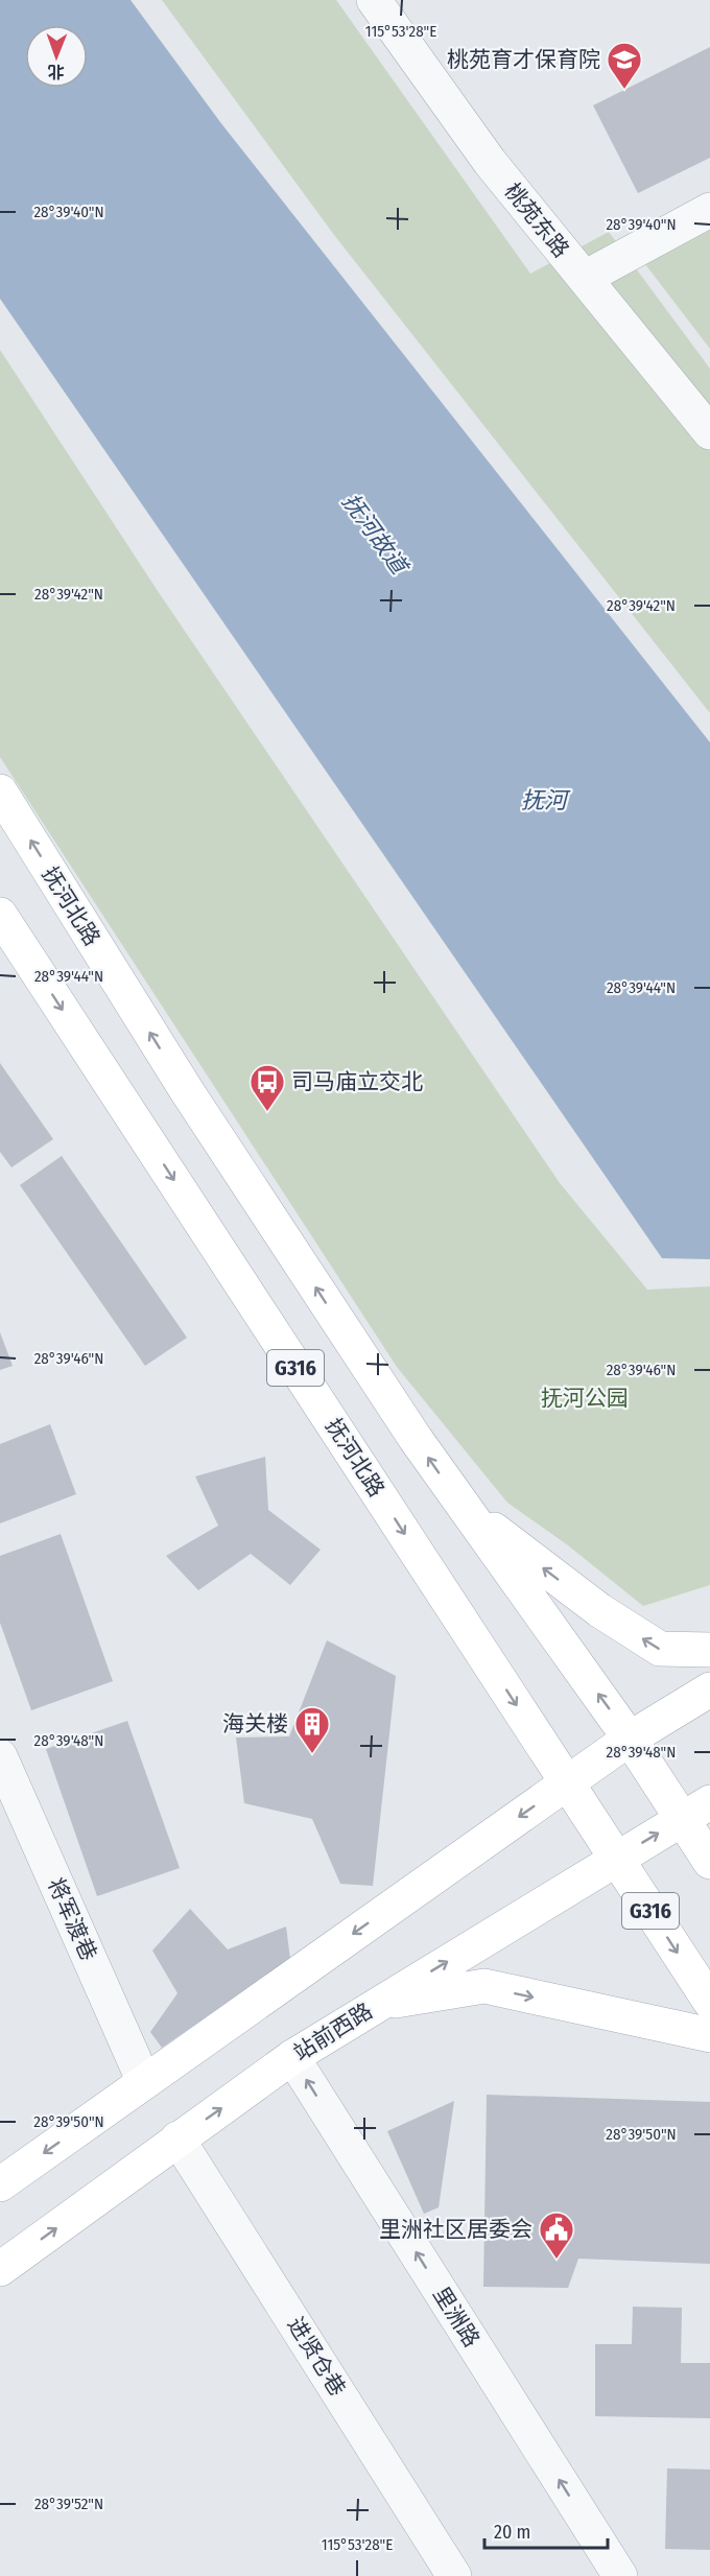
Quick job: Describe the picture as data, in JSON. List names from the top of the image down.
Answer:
{
  "streets": {
    "main road": ["抚河北路", "G316", "站前西路"],
    "street": [
      "桃苑东路",
      "将军渡巷",
      "里洲路",
      "进贤仓巷"
    ]
  },
  "crossings": [
    ["抚河北路", "站前西路"],
    ["站前西路", "里洲路"],
    ["站前西路", "进贤仓巷"]
  ],
  "one_way": ["里洲路"],
  "water": ["抚河故道", "抚河"],
  "parks": ["抚河公园"],
  "places": {
    "school or university": ["桃苑育才保育院"],
    "bus stop": ["司马庙立交北"],
    "building": ["海关楼"],
    "public building": ["里洲社区居委会"]
  },
  "scale_bar": "20 m",
  "north": "bottom",
  "coordinates": [
    "115°53'28\"E",
    "28°39'40\"N",
    "28°39'42\"N",
    "28°39'44\"N",
    "28°39'46\"N",
    "28°39'48\"N",
    "28°39'50\"N",
    "28°39'52\"N"
  ]
}
